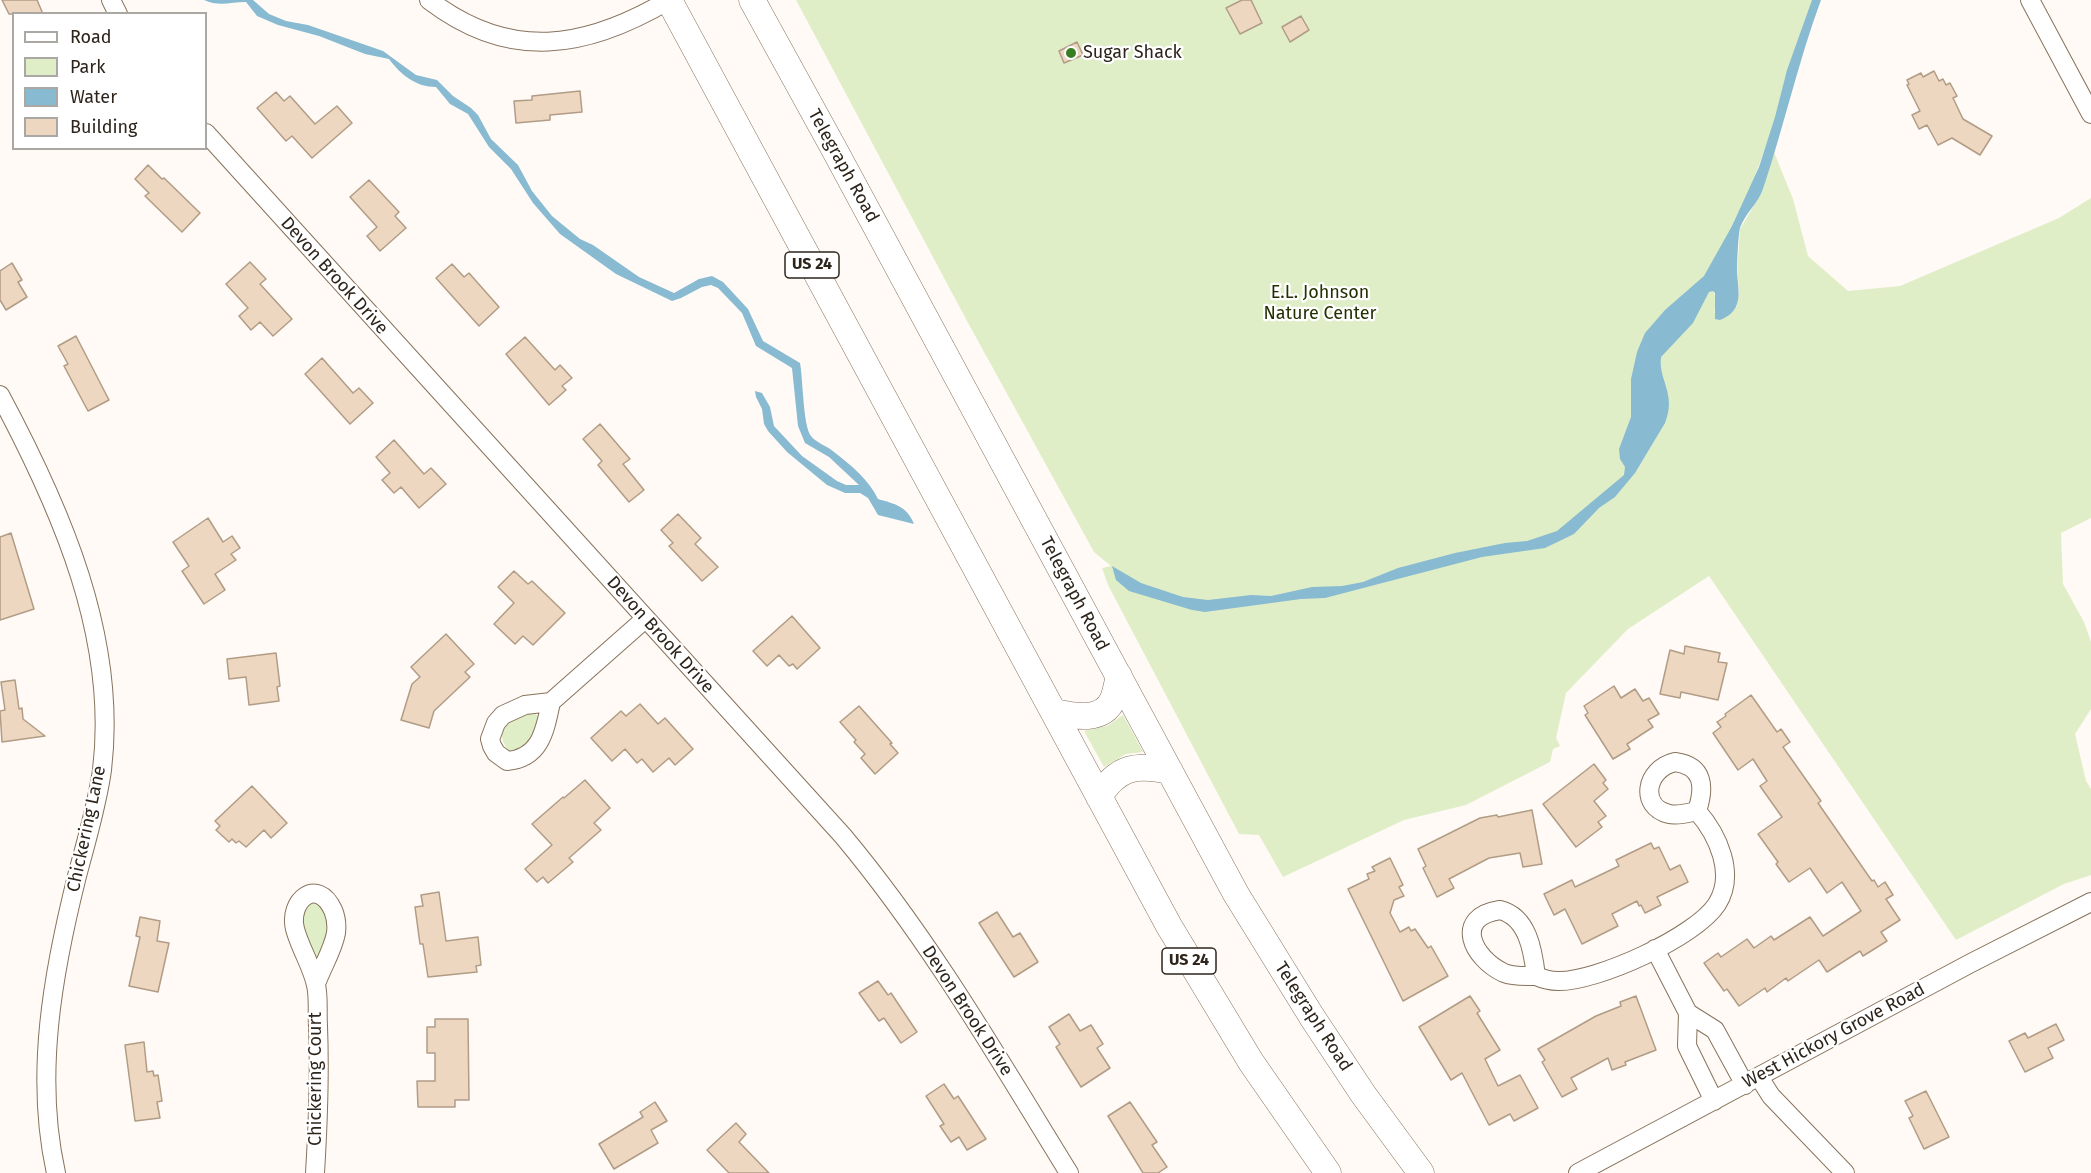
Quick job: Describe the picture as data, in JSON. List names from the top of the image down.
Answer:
{
  "streets": {
    "highway": ["Telegraph Road", "US 24"],
    "street": [
      "Devon Brook Drive",
      "Chickering Lane",
      "West Hickory Grove Road",
      "Chickering Court"
    ]
  },
  "parks": ["E.L. Johnson Nature Center"],
  "places": ["Sugar Shack"],
  "legend": [
    "Road",
    "Park",
    "Water",
    "Building"
  ]
}
